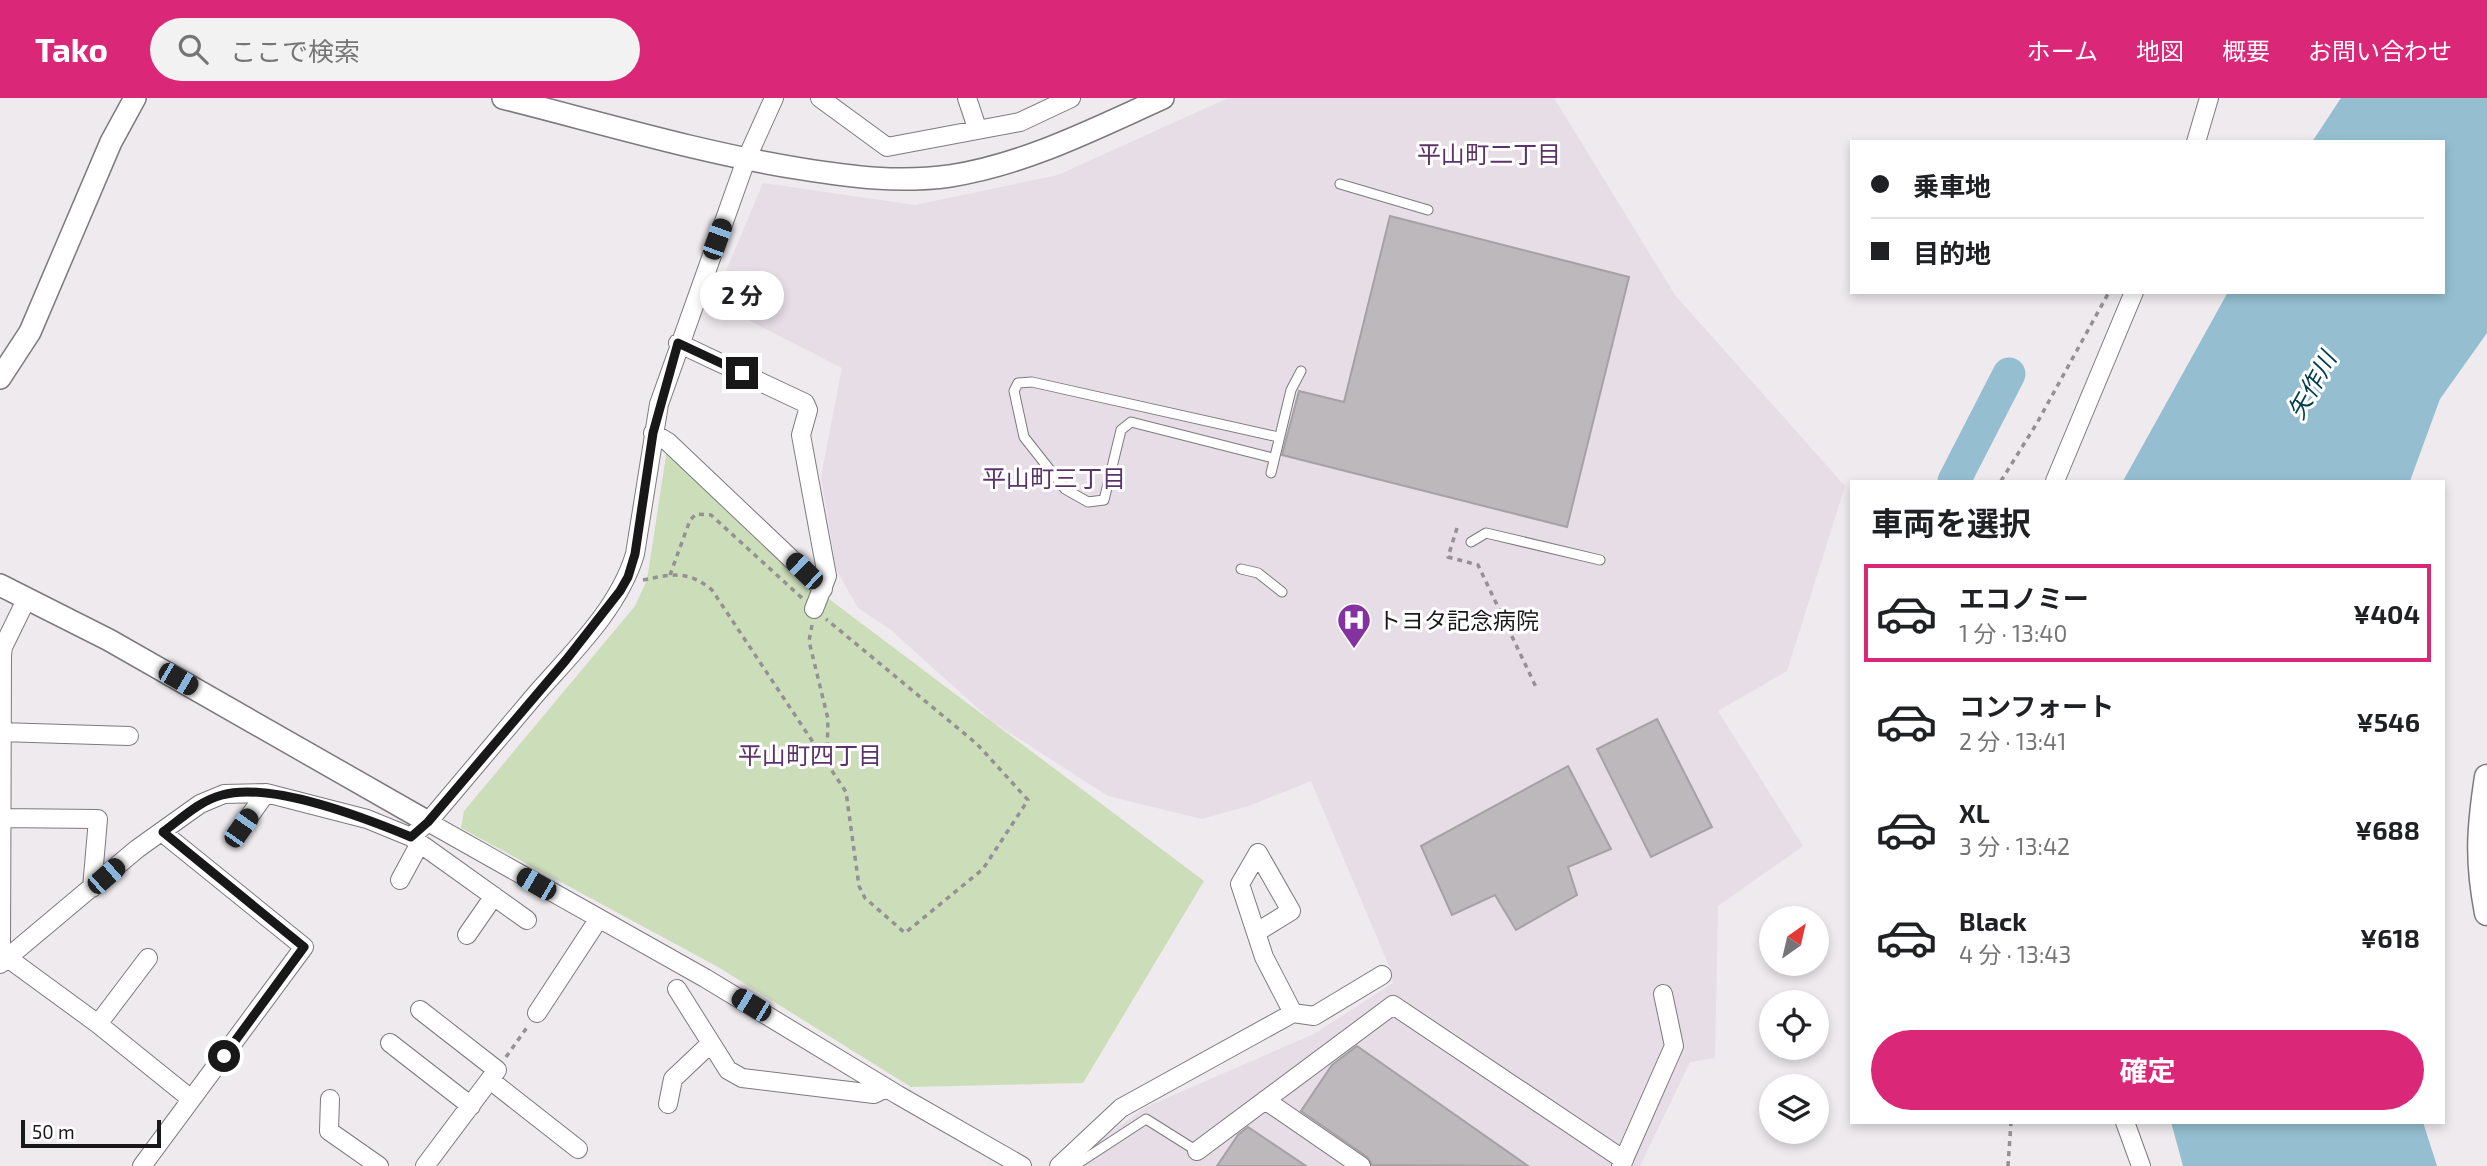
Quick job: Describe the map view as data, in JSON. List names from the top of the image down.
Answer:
{
  "districts": ["平山町二丁目", "平山町三丁目", "平山町四丁目"],
  "water": ["矢作川"],
  "places": {
    "hospital": ["トヨタ記念病院"]
  },
  "scale_bar": "50 m",
  "north": "top right",
  "page": {
    "header": "Tako",
    "search": "ここで検索",
    "nav": [
      "ホーム",
      "地図",
      "概要",
      "お問い合わせ"
    ],
    "banner": ["乗車地", "目的地"],
    "bubble": "2 分",
    "heading": "車両を選択",
    "list": [
      {
        "name": "エコノミー",
        "note": "1 分 · 13:40",
        "value": "¥404"
      },
      {
        "name": "コンフォート",
        "note": "2 分 · 13:41",
        "value": "¥546"
      },
      {
        "name": "XL",
        "note": "3 分 · 13:42",
        "value": "¥688"
      },
      {
        "name": "Black",
        "note": "4 分 · 13:43",
        "value": "¥618"
      }
    ],
    "buttons": "確定",
    "scale": "50 m"
  }
}
